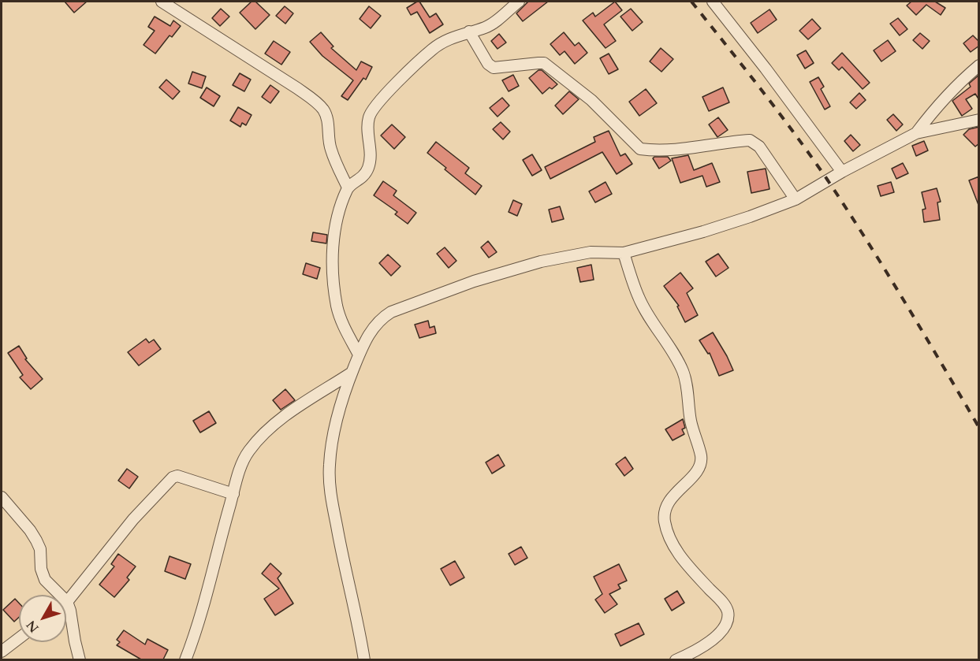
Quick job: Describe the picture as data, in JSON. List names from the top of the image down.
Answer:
{
  "north": "bottom left"
}
